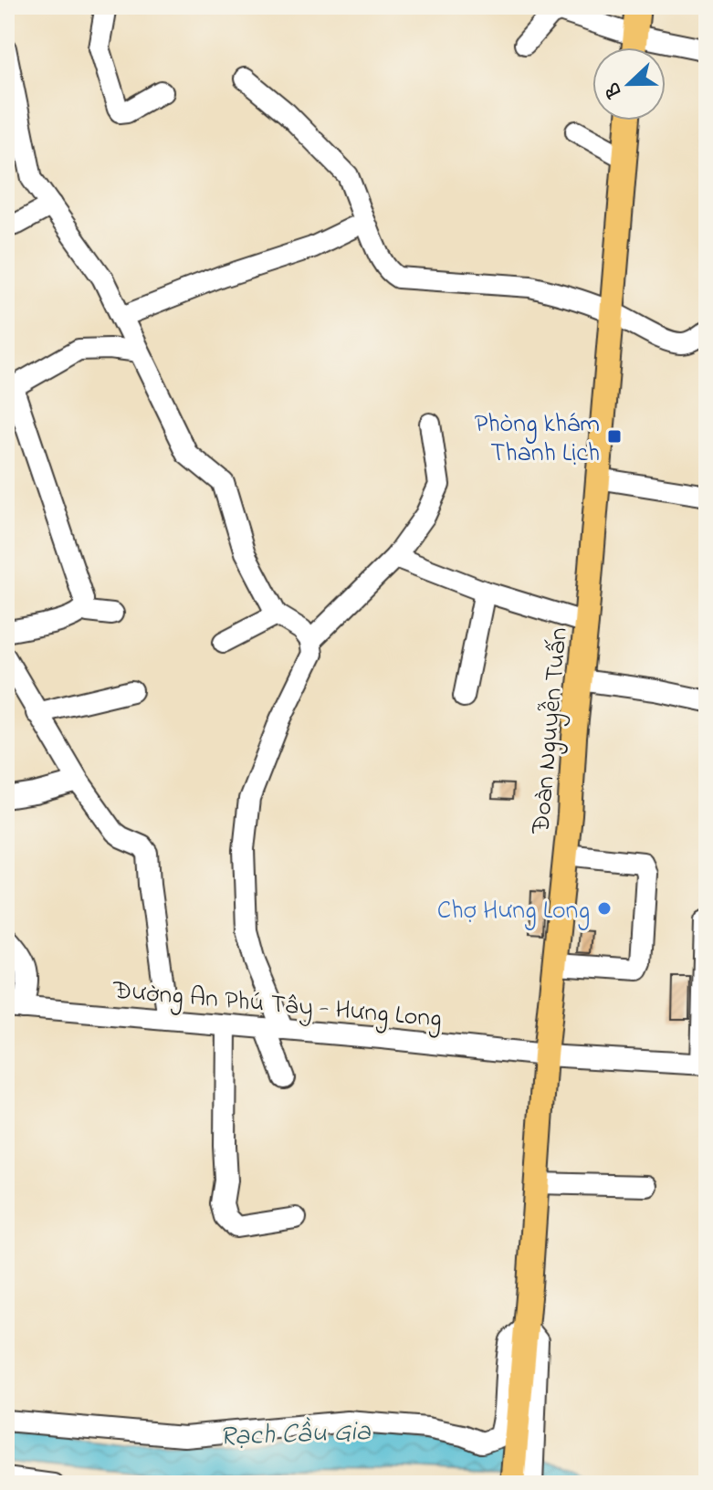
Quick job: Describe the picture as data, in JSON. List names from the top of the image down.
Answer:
{
  "streets": {
    "main road": ["Đoàn Nguyễn Tuấn"],
    "street": ["Đường An Phú Tây - Hưng Long"]
  },
  "crossings": [
    ["Đoàn Nguyễn Tuấn", "Đường An Phú Tây - Hưng Long"]
  ],
  "water": ["Rạch Cầu Gia"],
  "places": {
    "transit": ["Phòng khám Thanh Lịch"],
    "other": ["Chợ Hưng Long"]
  },
  "north": "left"
}
